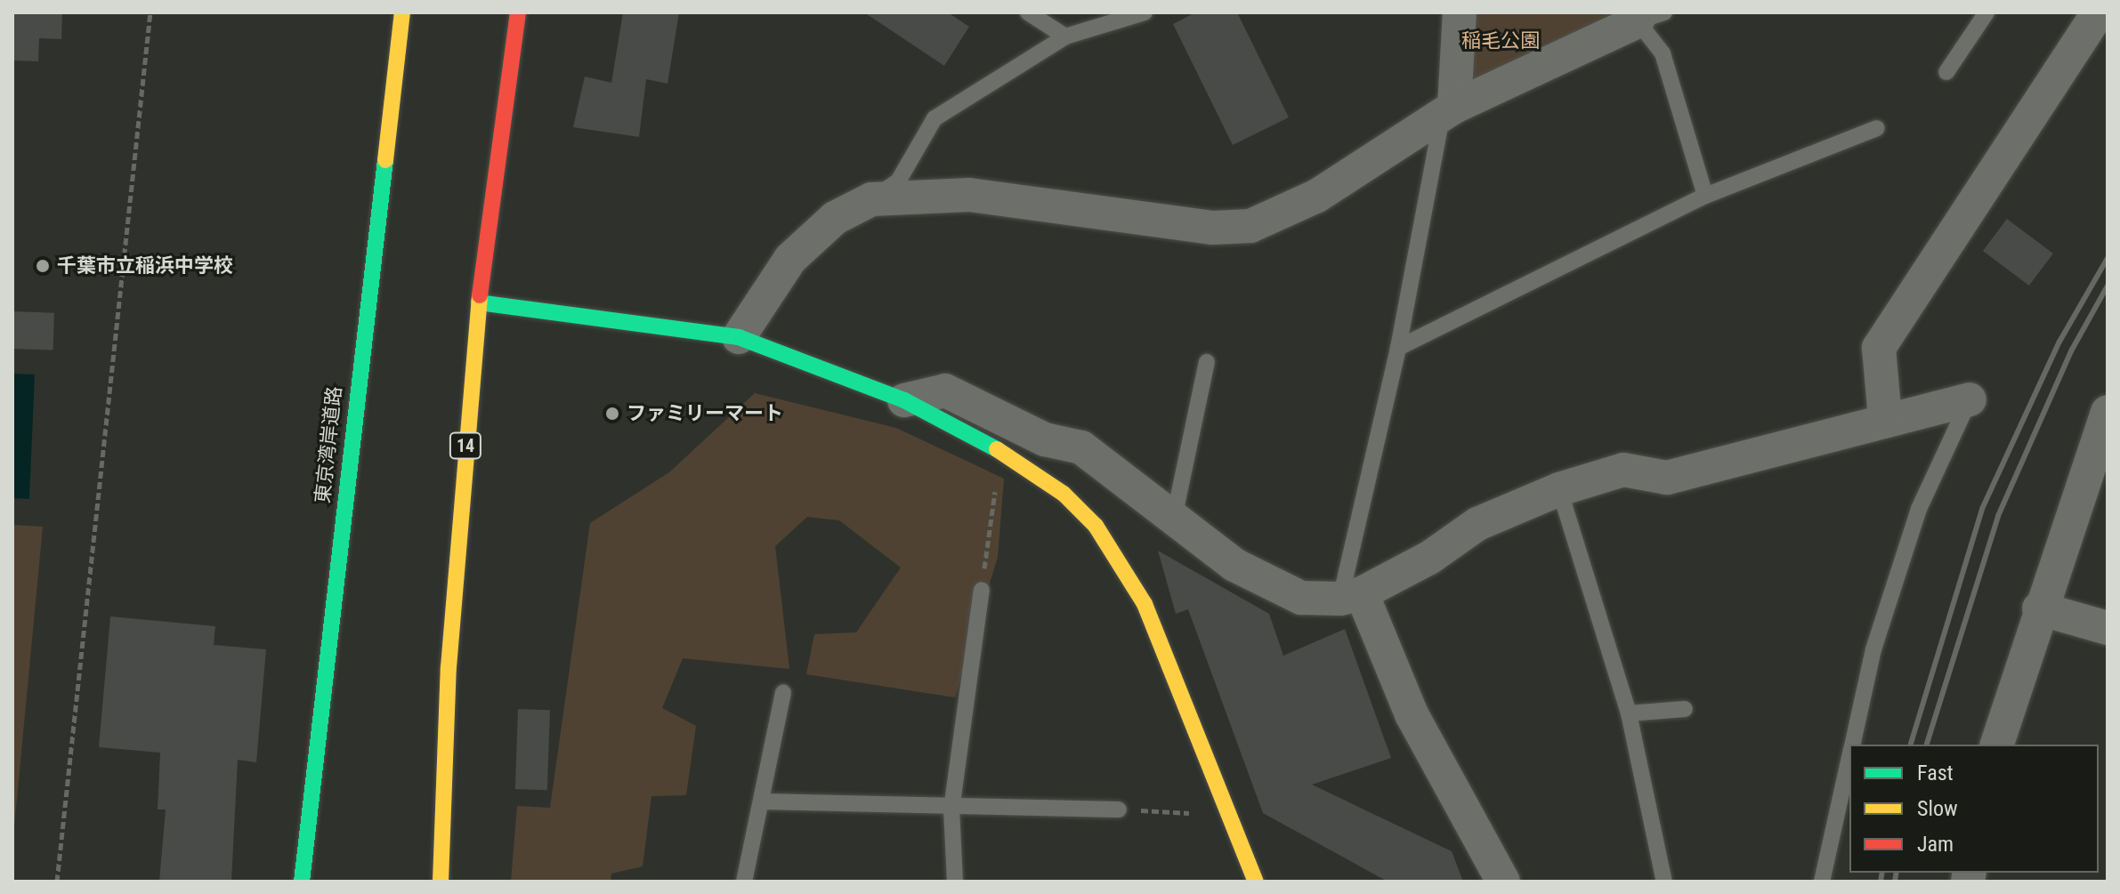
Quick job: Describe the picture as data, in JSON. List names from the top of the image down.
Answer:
{
  "streets": {
    "main road": ["東京湾岸道路", "14"]
  },
  "parks": ["稲毛公園"],
  "places": ["千葉市立稲浜中学校", "ファミリーマート"],
  "legend": ["Fast", "Slow", "Jam"]
}
